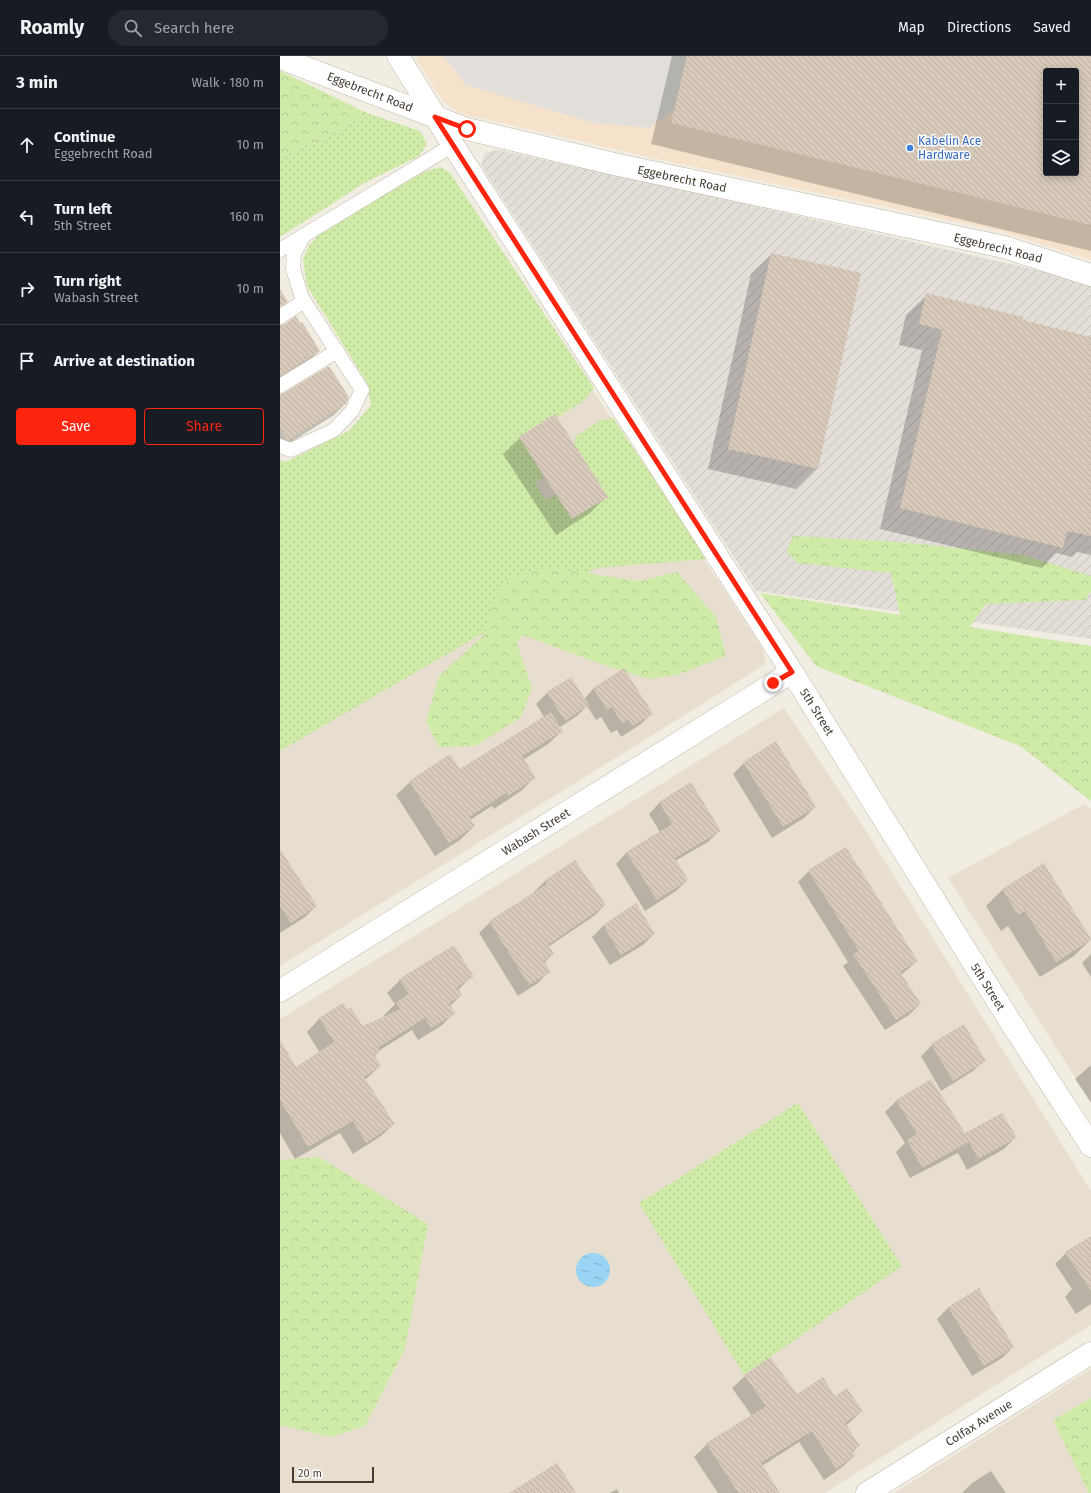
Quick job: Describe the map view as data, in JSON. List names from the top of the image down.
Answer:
{
  "streets": {
    "street": [
      "Eggebrecht Road",
      "5th Street",
      "Wabash Street",
      "Colfax Avenue"
    ]
  },
  "crossings": [
    ["Eggebrecht Road", "5th Street"],
    ["5th Street", "Wabash Street"]
  ],
  "places": ["Kabelin Ace Hardware"],
  "scale_bar": "20 m",
  "page": {
    "header": "Roamly",
    "search": "Search here",
    "nav": ["Map", "Directions", "Saved"],
    "heading": ["3 min", "Walk · 180 m"],
    "map_buttons": ["+", "−"],
    "list": [
      ["Continue", "Eggebrecht Road", "10 m"],
      ["Turn left", "5th Street", "160 m"],
      ["Turn right", "Wabash Street", "10 m"],
      "Arrive at destination"
    ],
    "buttons": ["Save", "Share"],
    "scale": "20 m"
  }
}
